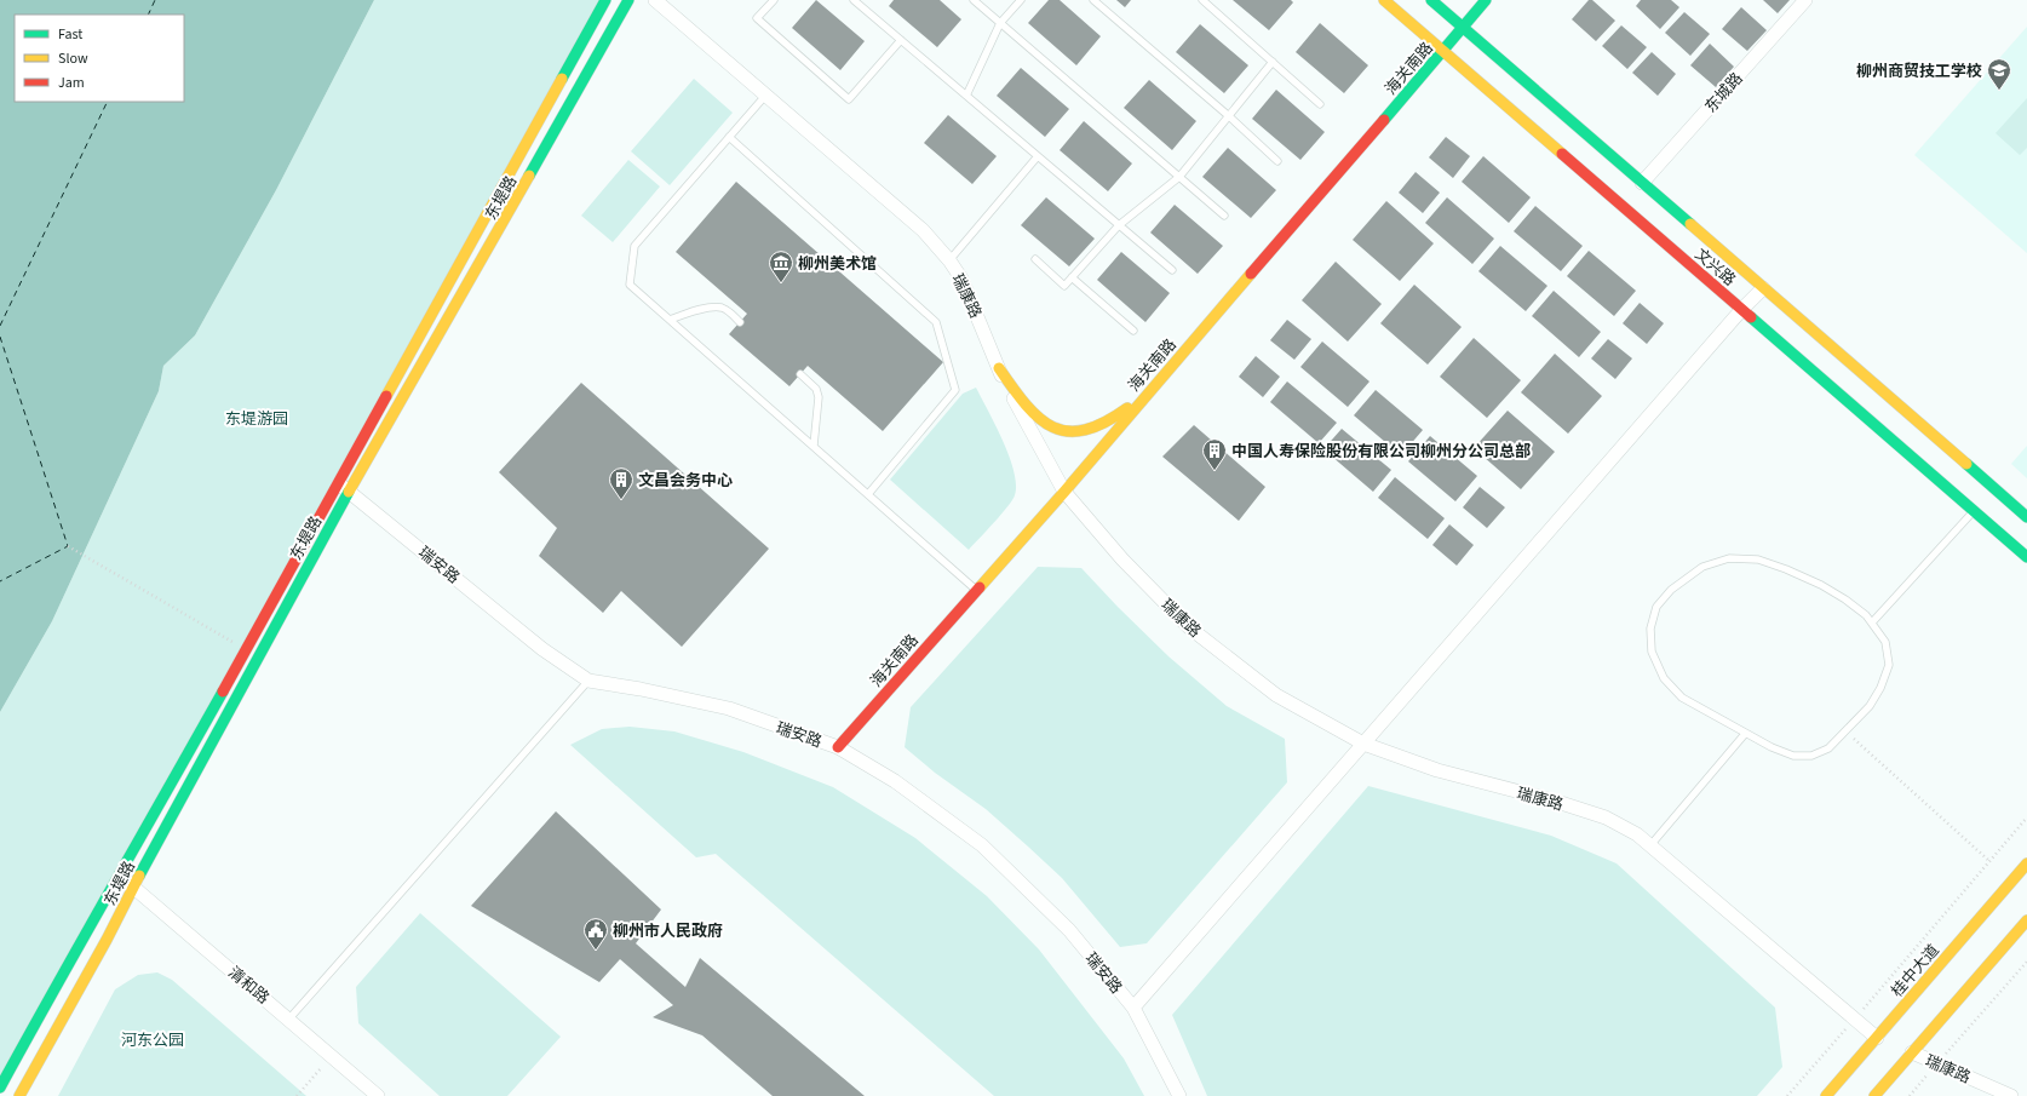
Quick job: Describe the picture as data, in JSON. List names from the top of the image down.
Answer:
{
  "streets": {
    "main road": [
      "海关南路",
      "东堤路",
      "文兴路",
      "桂中大道"
    ],
    "street": [
      "东城路",
      "瑞康路",
      "瑞安路",
      "清和路"
    ]
  },
  "crossings": [
    ["海关南路", "文兴路"],
    ["海关南路", "瑞康路"],
    ["海关南路", "瑞安路"],
    ["东城路", "文兴路"],
    ["东堤路", "瑞安路"],
    ["东堤路", "清和路"],
    ["瑞康路", "桂中大道"]
  ],
  "parks": ["东堤游园", "河东公园"],
  "places": {
    "school or university": ["柳州商贸技工学校"],
    "museum": ["柳州美术馆"],
    "building": ["中国人寿保险股份有限公司柳州分公司总部", "文昌会务中心"],
    "public building": ["柳州市人民政府"]
  },
  "legend": ["Fast", "Slow", "Jam"]
}
